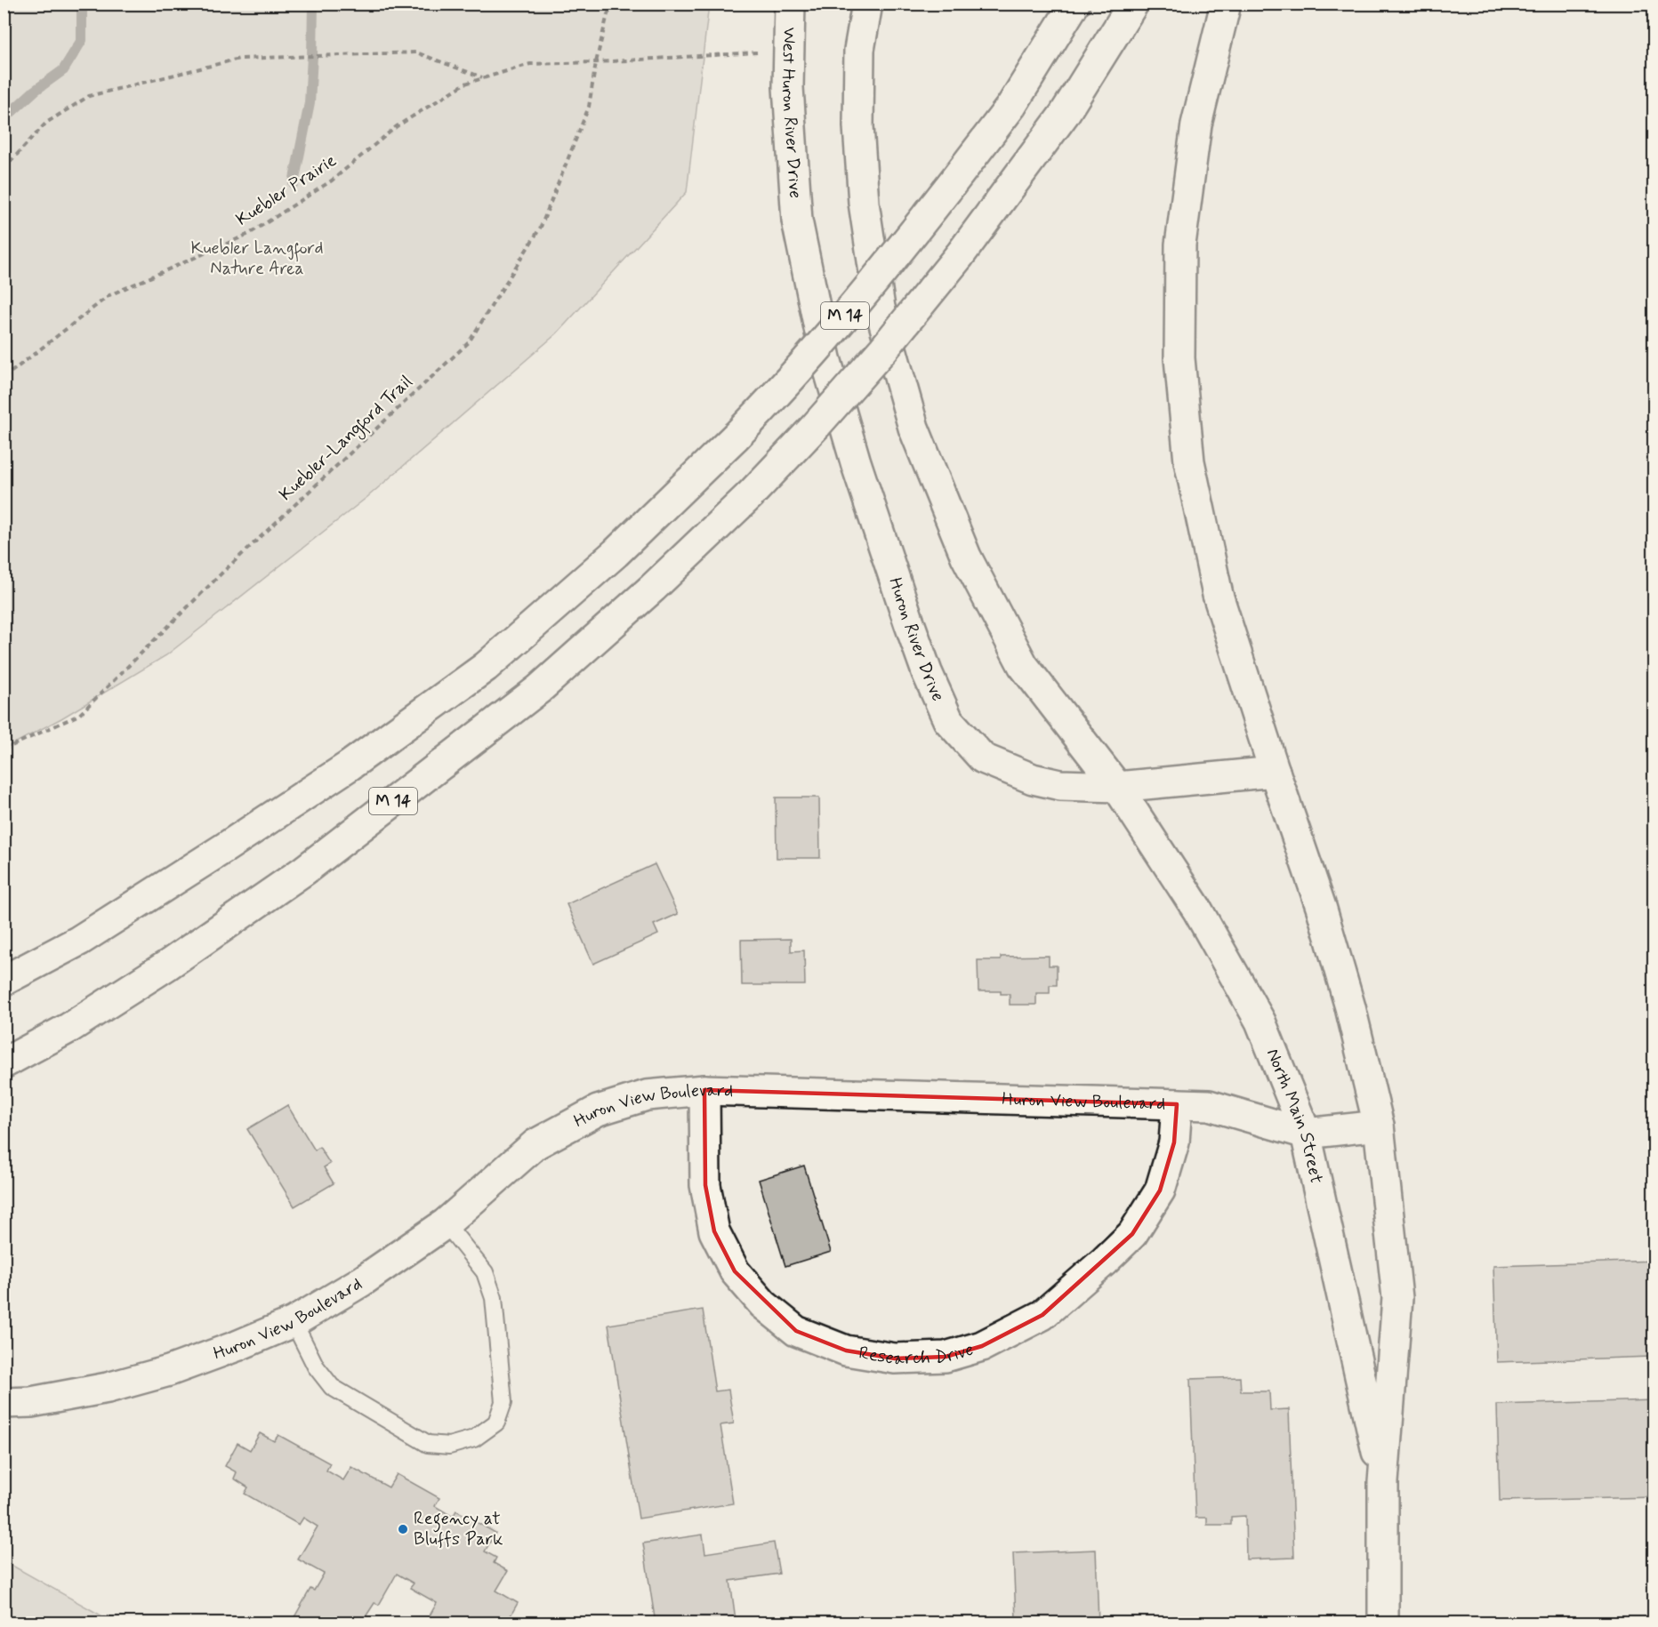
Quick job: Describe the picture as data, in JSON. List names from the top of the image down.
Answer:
{
  "streets": {
    "main road": [
      "West Huron River Drive",
      "M 14",
      "Huron River Drive",
      "Huron View Boulevard",
      "North Main Street",
      "Research Drive"
    ],
    "path": ["Kuebler Prairie", "Kuebler-Langford Trail"]
  },
  "crossings": [
    ["West Huron River Drive", "Kuebler Prairie"],
    ["West Huron River Drive", "Huron River Drive"],
    ["Kuebler Prairie", "Kuebler-Langford Trail"],
    ["Huron River Drive", "North Main Street"],
    ["Huron View Boulevard", "North Main Street"],
    ["Huron View Boulevard", "Research Drive"]
  ],
  "parks": ["Kuebler Langford Nature Area"],
  "places": ["Regency at Bluffs Park"]
}
